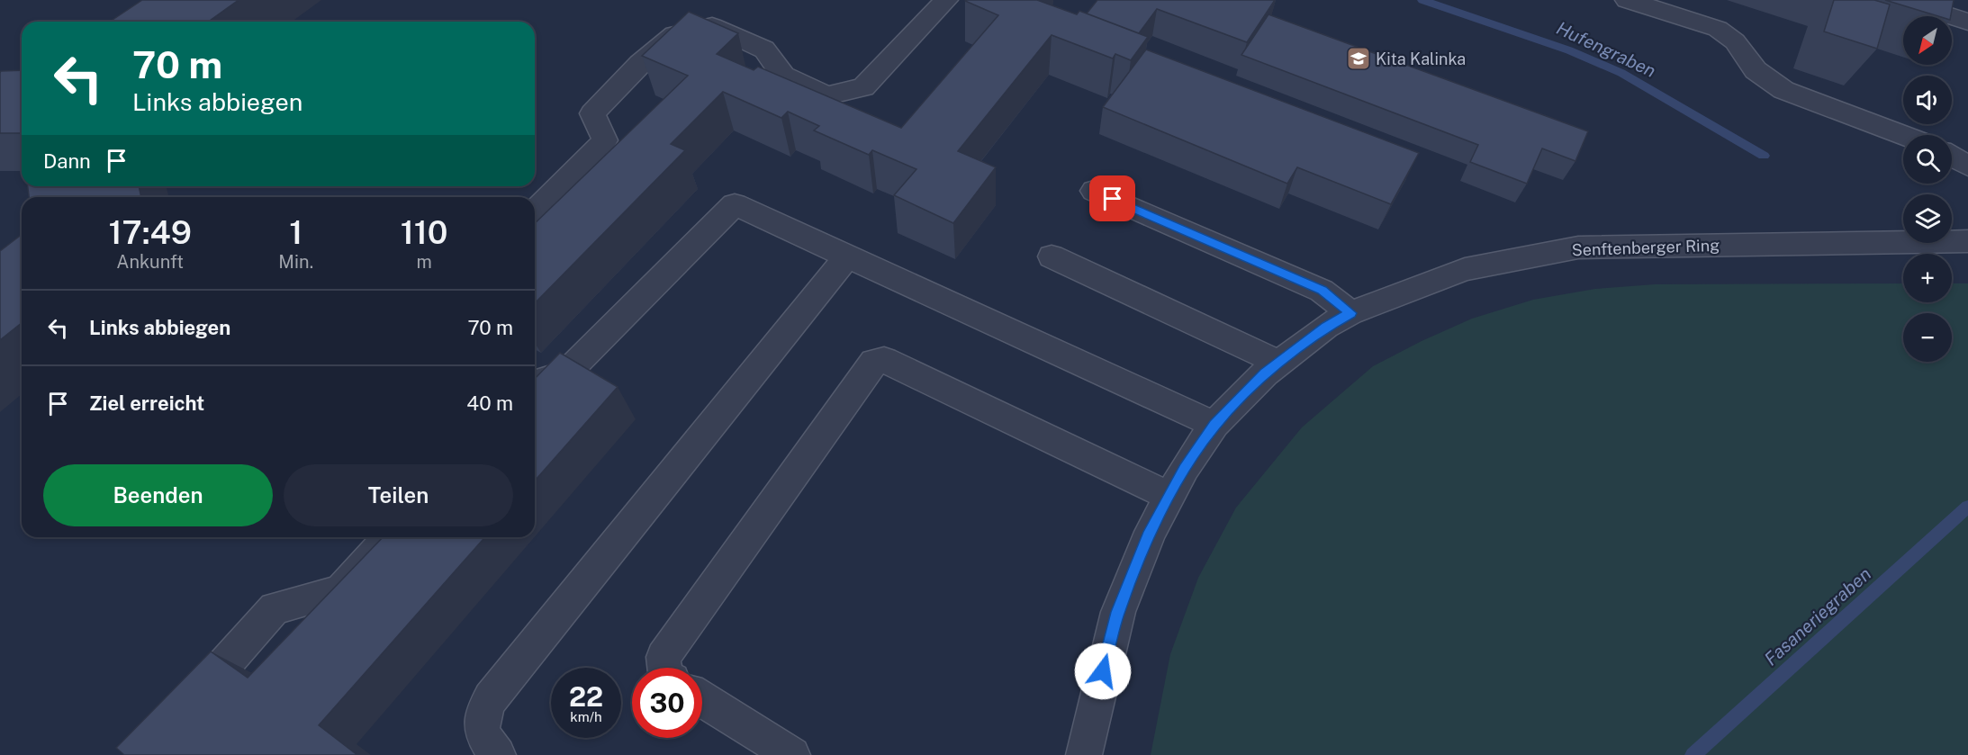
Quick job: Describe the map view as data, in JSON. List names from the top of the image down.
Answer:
{
  "streets": {
    "street": ["Senftenberger Ring"]
  },
  "water": ["Hufengraben", "Fasaneriegraben"],
  "places": {
    "school or university": ["Kita Kalinka"]
  },
  "north": "bottom left",
  "page": {
    "map_buttons": ["+", "−"],
    "turn": ["70 m", "Links abbiegen"],
    "then": "Dann",
    "eta": [
      "17:49",
      "Ankunft",
      "1",
      "Min.",
      "110",
      "m"
    ],
    "list": [
      {
        "name": "Links abbiegen",
        "value": "70 m"
      },
      {
        "name": "Ziel erreicht",
        "value": "40 m"
      }
    ],
    "buttons": ["Beenden", "Teilen"],
    "speed": "22 km/h",
    "limit": "30"
  }
}
